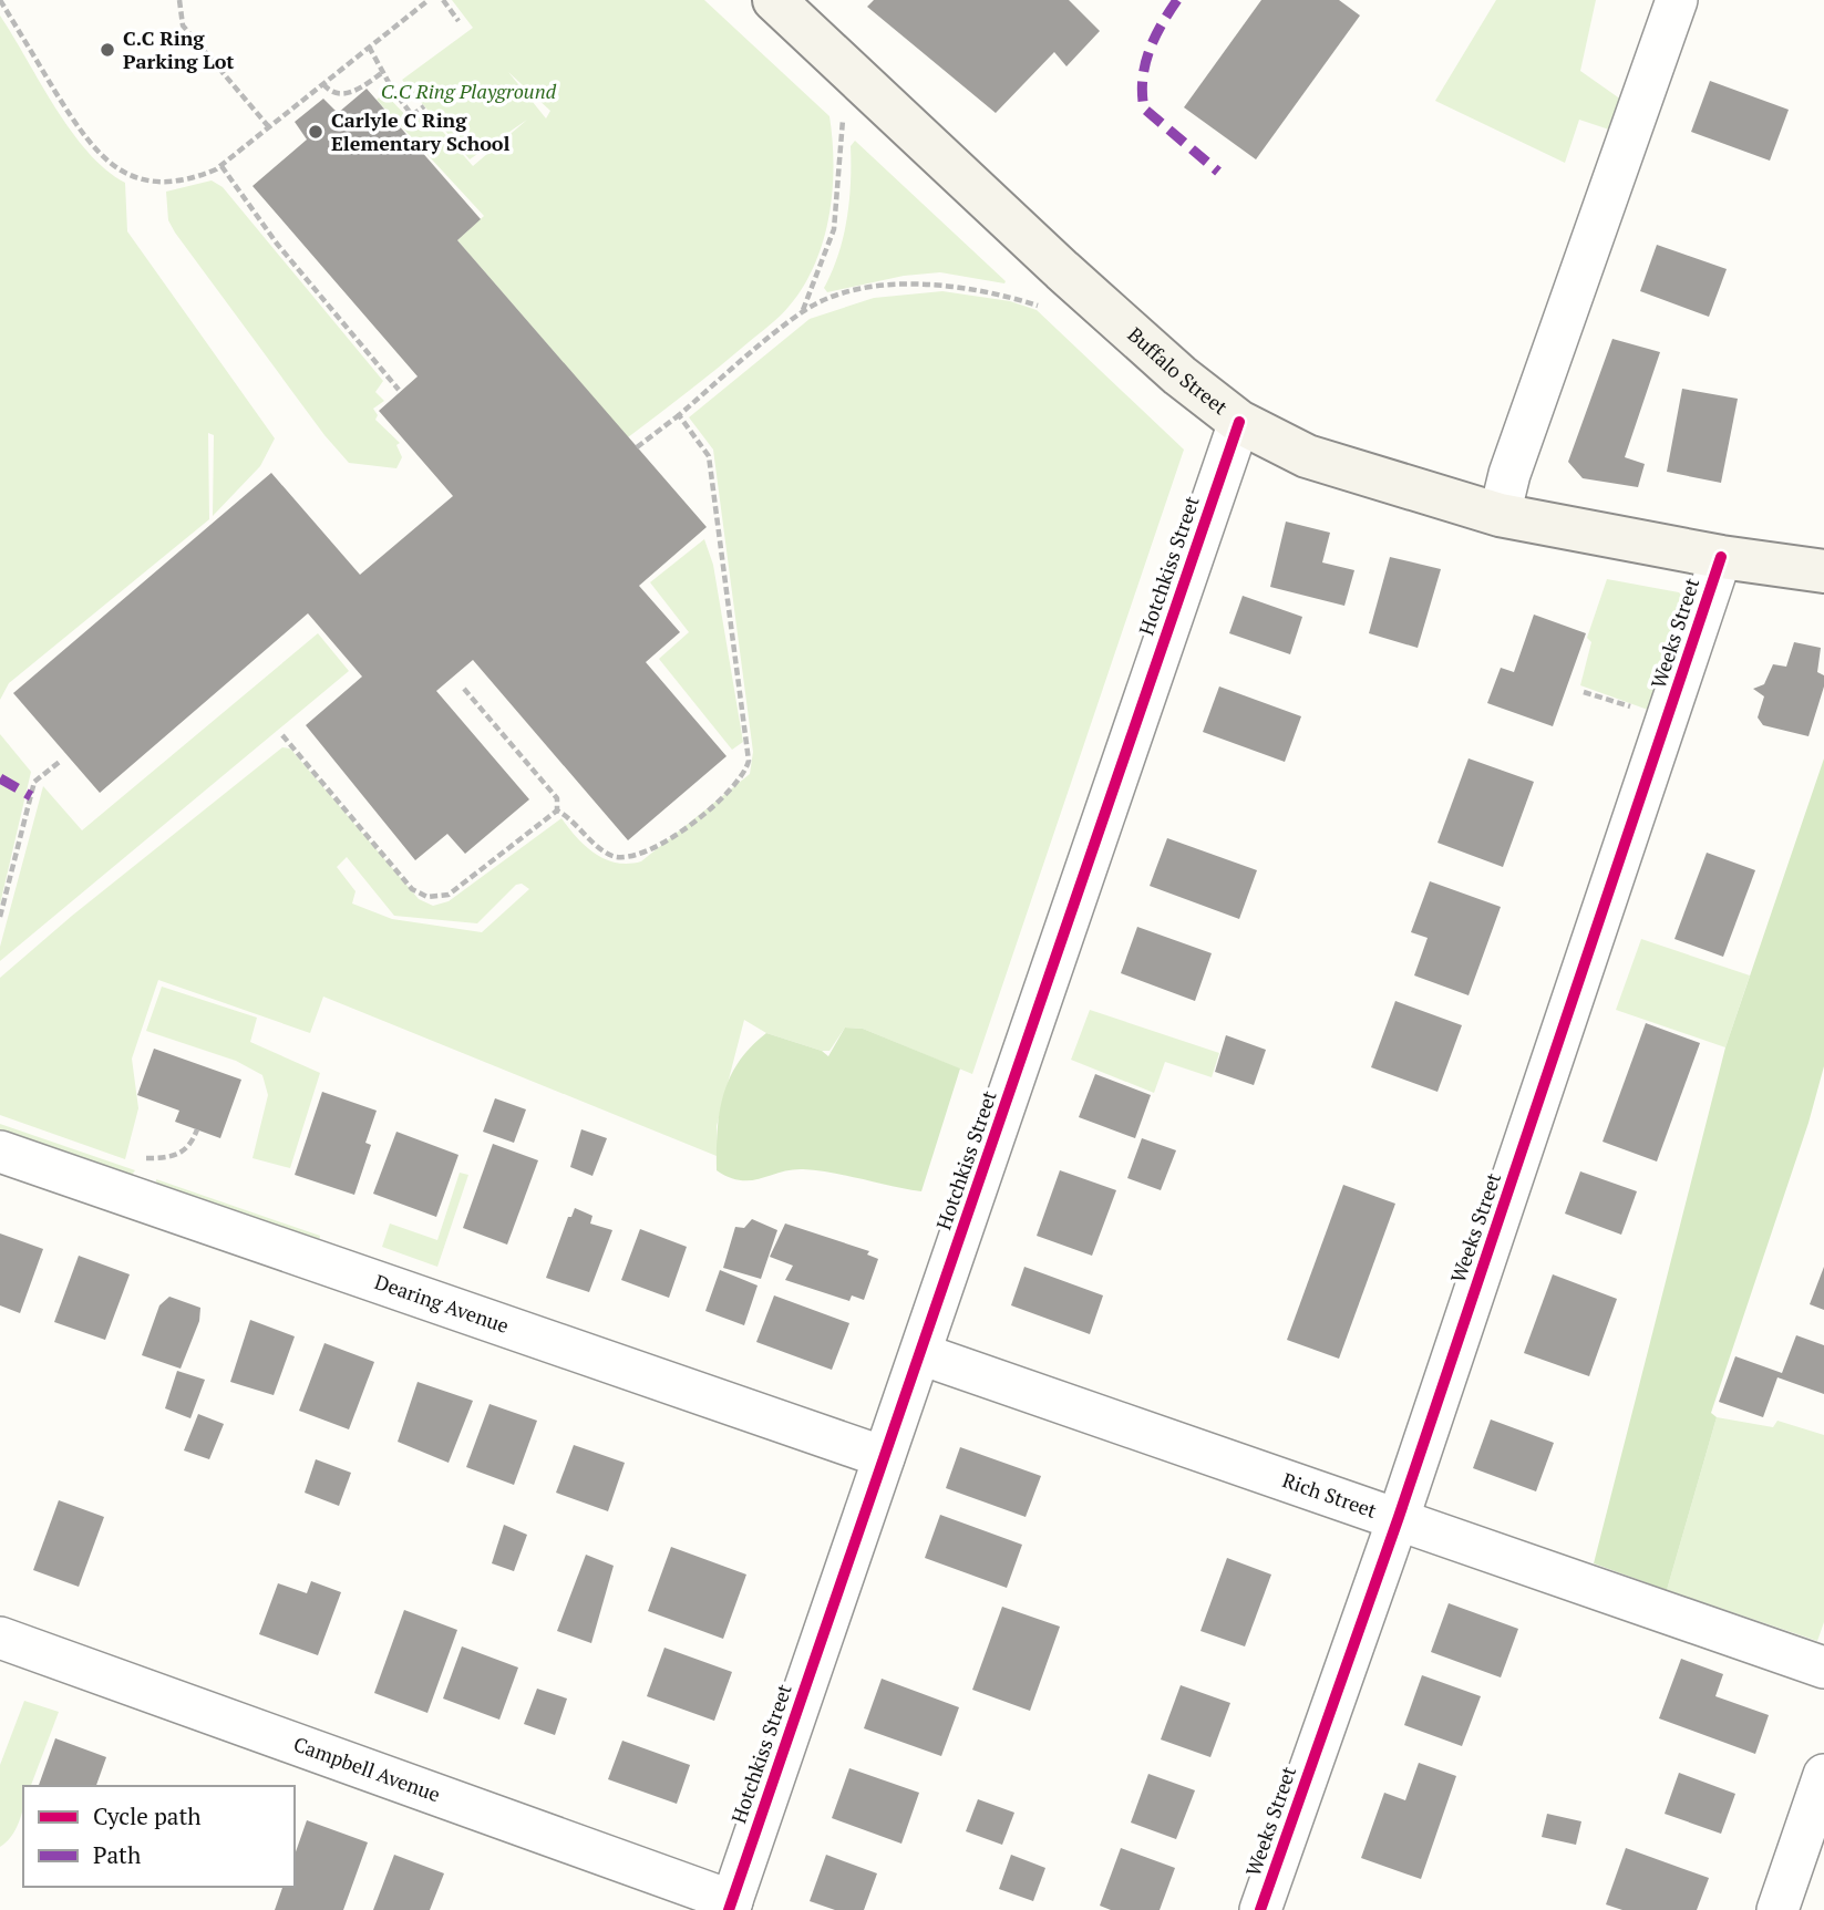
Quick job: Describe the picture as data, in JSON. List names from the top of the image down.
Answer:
{
  "streets": {
    "street": [
      "Buffalo Street",
      "Hotchkiss Street",
      "Weeks Street",
      "Dearing Avenue",
      "Rich Street",
      "Campbell Avenue"
    ]
  },
  "crossings": [
    ["Buffalo Street", "Hotchkiss Street"],
    ["Buffalo Street", "Weeks Street"],
    ["Hotchkiss Street", "Dearing Avenue"],
    ["Hotchkiss Street", "Rich Street"],
    ["Hotchkiss Street", "Campbell Avenue"],
    ["Weeks Street", "Rich Street"]
  ],
  "parks": ["C.C Ring Playground"],
  "places": ["C.C Ring Parking Lot", "Carlyle C Ring Elementary School"],
  "legend": ["Cycle path", "Path"]
}
